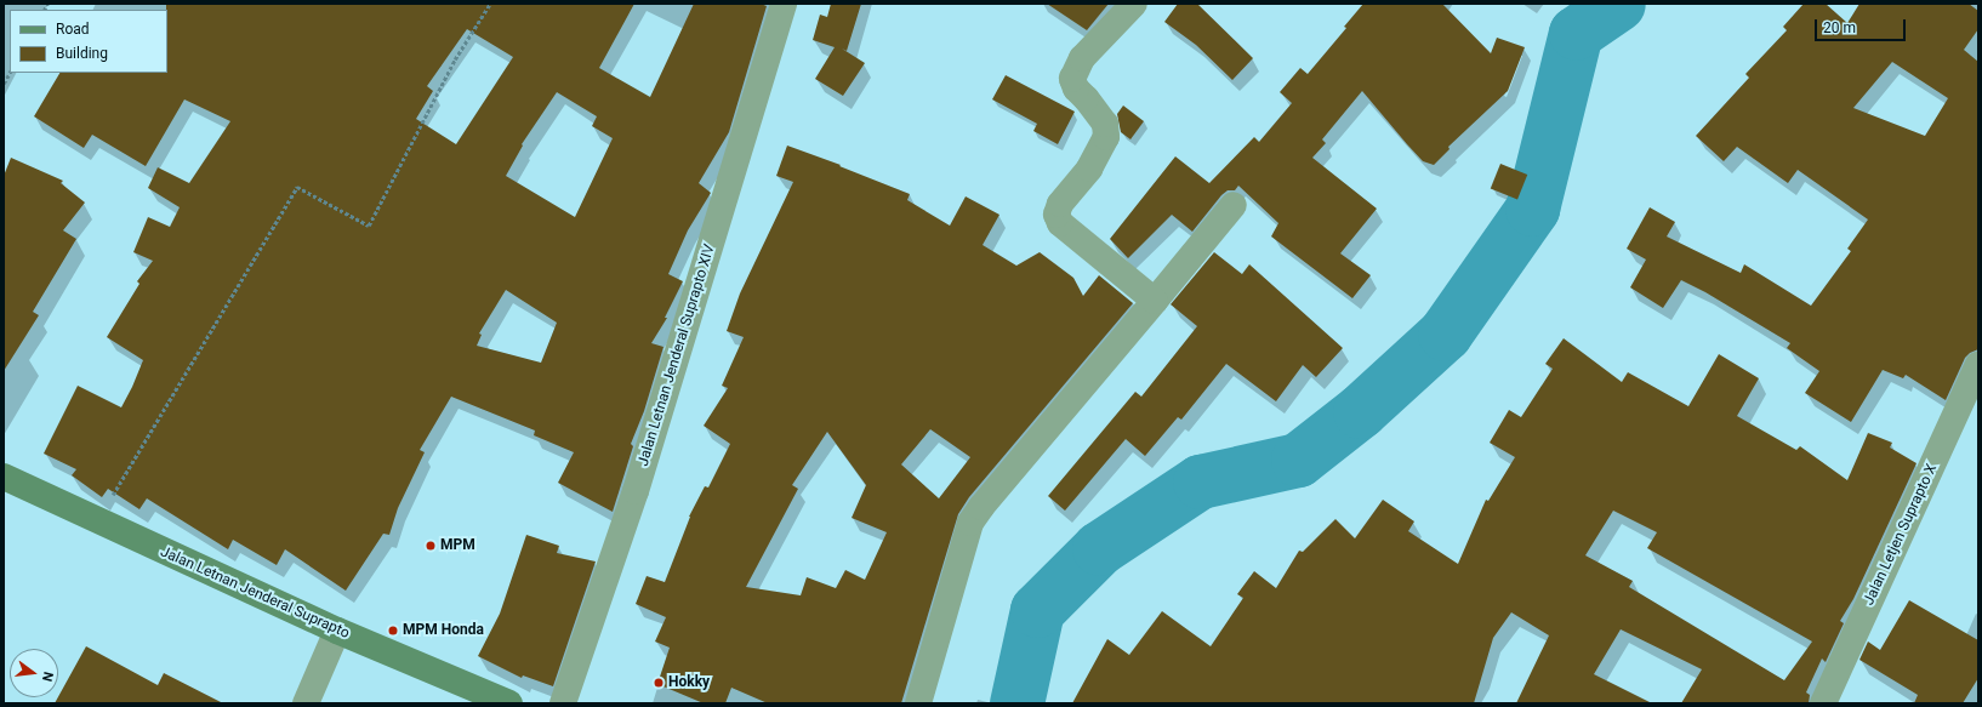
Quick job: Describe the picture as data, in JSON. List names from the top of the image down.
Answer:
{
  "streets": {
    "main road": ["Jalan Letnan Jenderal Suprapto"],
    "street": ["Jalan Letnan Jenderal Suprapto XIV", "Jalan Letjen Suprapto X"]
  },
  "places": ["MPM", "MPM Honda", "Hokky"],
  "legend": ["Road", "Building"],
  "scale_bar": "20 m",
  "north": "right"
}
